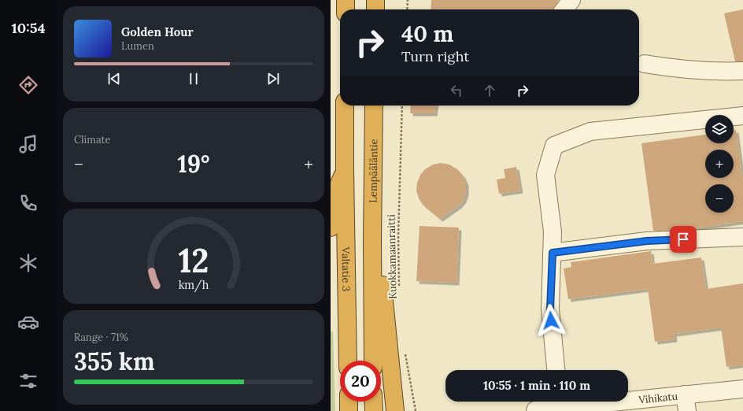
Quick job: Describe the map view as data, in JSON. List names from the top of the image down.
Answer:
{
  "streets": {
    "highway": ["Lempääläntie", "Valtatie 3"],
    "street": ["Vihikatu"],
    "path": ["Kuokkamaanraitti"]
  },
  "page": {
    "tabs": "10:54",
    "turn": ["40 m", "Turn right"],
    "song": ["Golden Hour", "Lumen"],
    "tile": [
      "Climate",
      ["Range · 71%", "355 km"]
    ],
    "map_buttons": ["+", "−"],
    "heat": ["−", "19°", "+"],
    "limit": "20",
    "trip": "10:55 · 1 min · 110 m",
    "gauge": ["12", "km/h"]
  }
}
